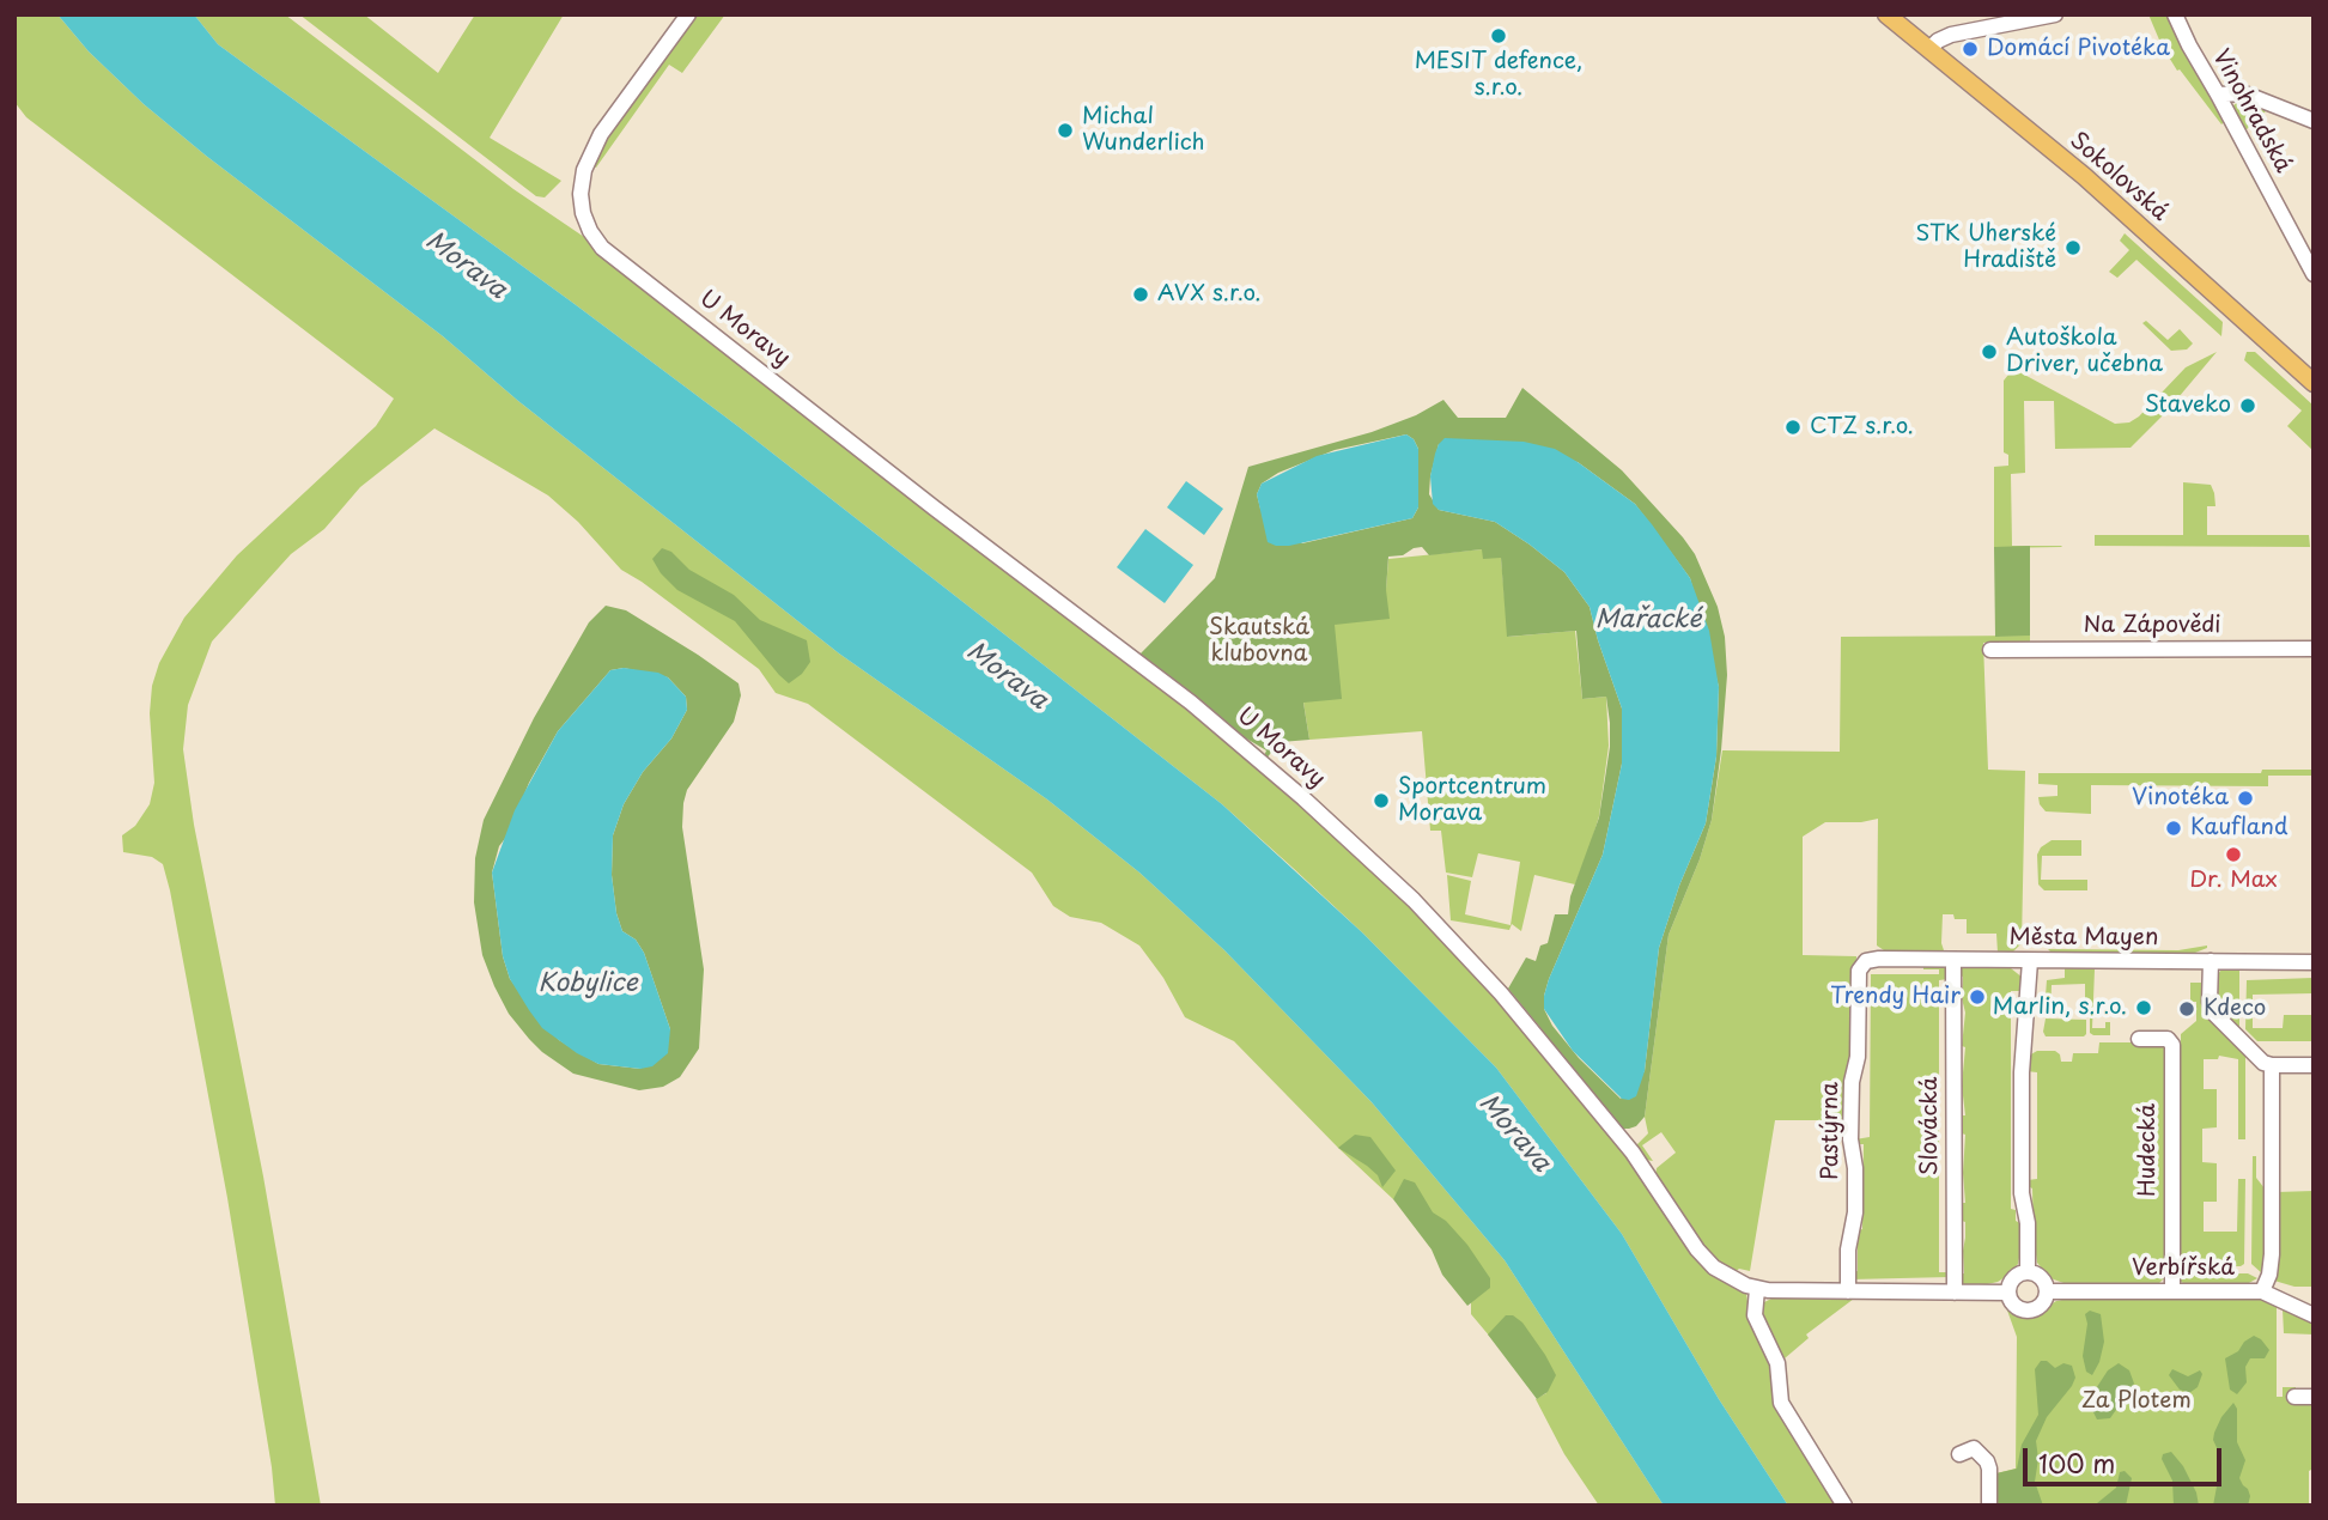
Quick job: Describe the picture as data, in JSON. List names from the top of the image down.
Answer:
{
  "streets": {
    "main road": ["Sokolovská"],
    "street": [
      "Vinohradská",
      "U Moravy",
      "Na Zápovědi",
      "Města Mayen",
      "Slovácká",
      "Pastýrna",
      "Hudecká",
      "Verbířská"
    ]
  },
  "crossings": [
    ["Města Mayen", "Slovácká"],
    ["Města Mayen", "Pastýrna"],
    ["Hudecká", "Verbířská"]
  ],
  "water": ["Morava", "Mařacké", "Kobylice"],
  "parks": ["Skautská klubovna", "Za Plotem"],
  "places": [
    "MESIT defence, s.r.o.",
    "Domácí Pivotéka",
    "Michal Wunderlich",
    "STK Uherské Hradiště",
    "AVX s.r.o.",
    "Autoškola Driver, učebna",
    "Staveko",
    "CTZ s.r.o.",
    "Vinotéka",
    "Sportcentrum Morava",
    "Kaufland",
    "Dr. Max",
    "Trendy Hair",
    "Marlin, s.r.o.",
    "Kdeco"
  ],
  "scale_bar": "100 m"
}
